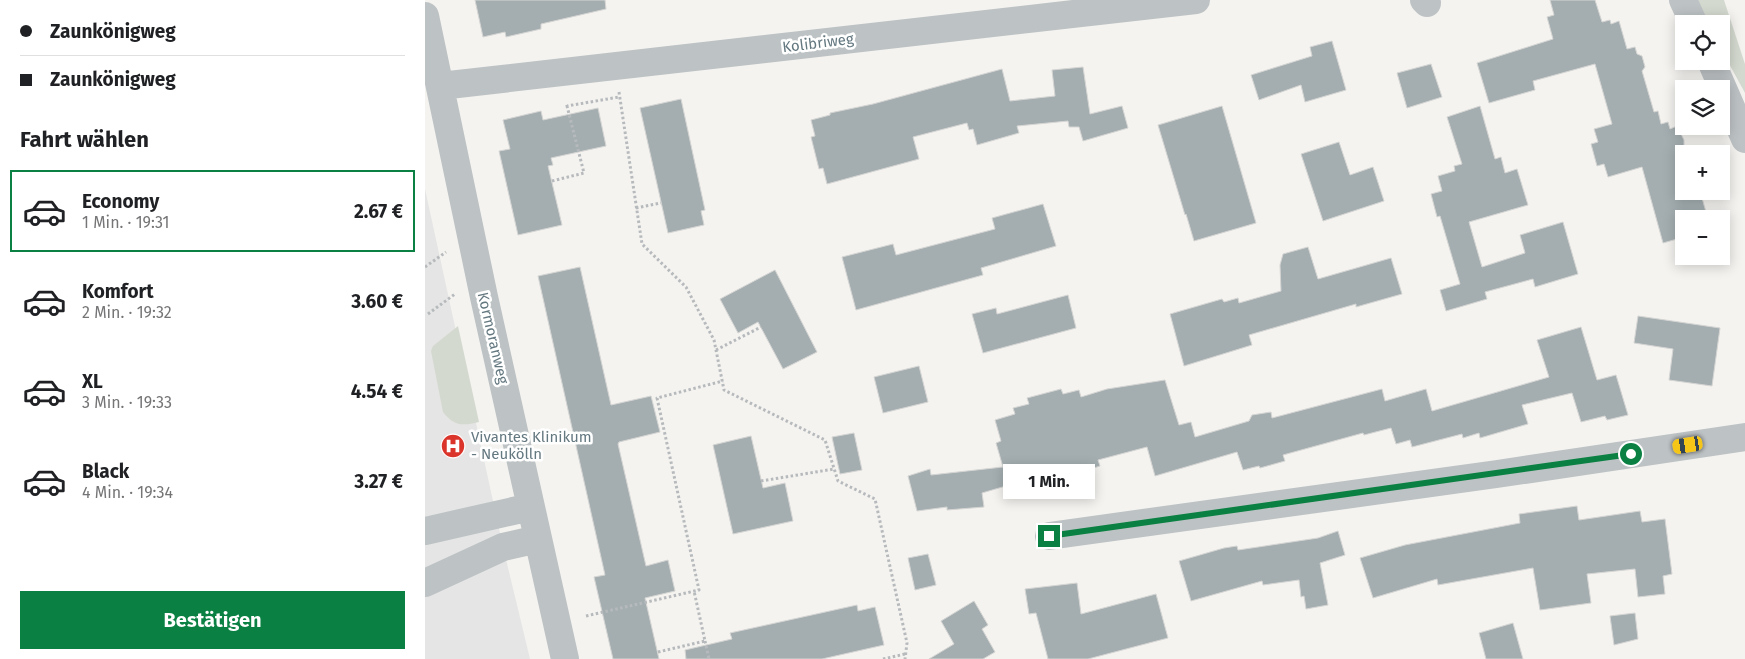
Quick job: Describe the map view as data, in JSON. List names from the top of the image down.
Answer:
{
  "streets": {
    "street": ["Kolibriweg", "Kormoranweg"]
  },
  "crossings": [
    ["Kolibriweg", "Kormoranweg"]
  ],
  "places": {
    "hospital": ["Vivantes Klinikum - Neukölln"]
  },
  "page": {
    "banner": ["Zaunkönigweg", "Zaunkönigweg"],
    "map_buttons": ["+", "−"],
    "heading": "Fahrt wählen",
    "list": [
      {
        "name": "Economy",
        "note": "1 Min. · 19:31",
        "value": "2.67 €"
      },
      {
        "name": "Komfort",
        "note": "2 Min. · 19:32",
        "value": "3.60 €"
      },
      {
        "name": "XL",
        "note": "3 Min. · 19:33",
        "value": "4.54 €"
      },
      {
        "name": "Black",
        "note": "4 Min. · 19:34",
        "value": "3.27 €"
      }
    ],
    "bubble": "1 Min.",
    "buttons": "Bestätigen"
  }
}
